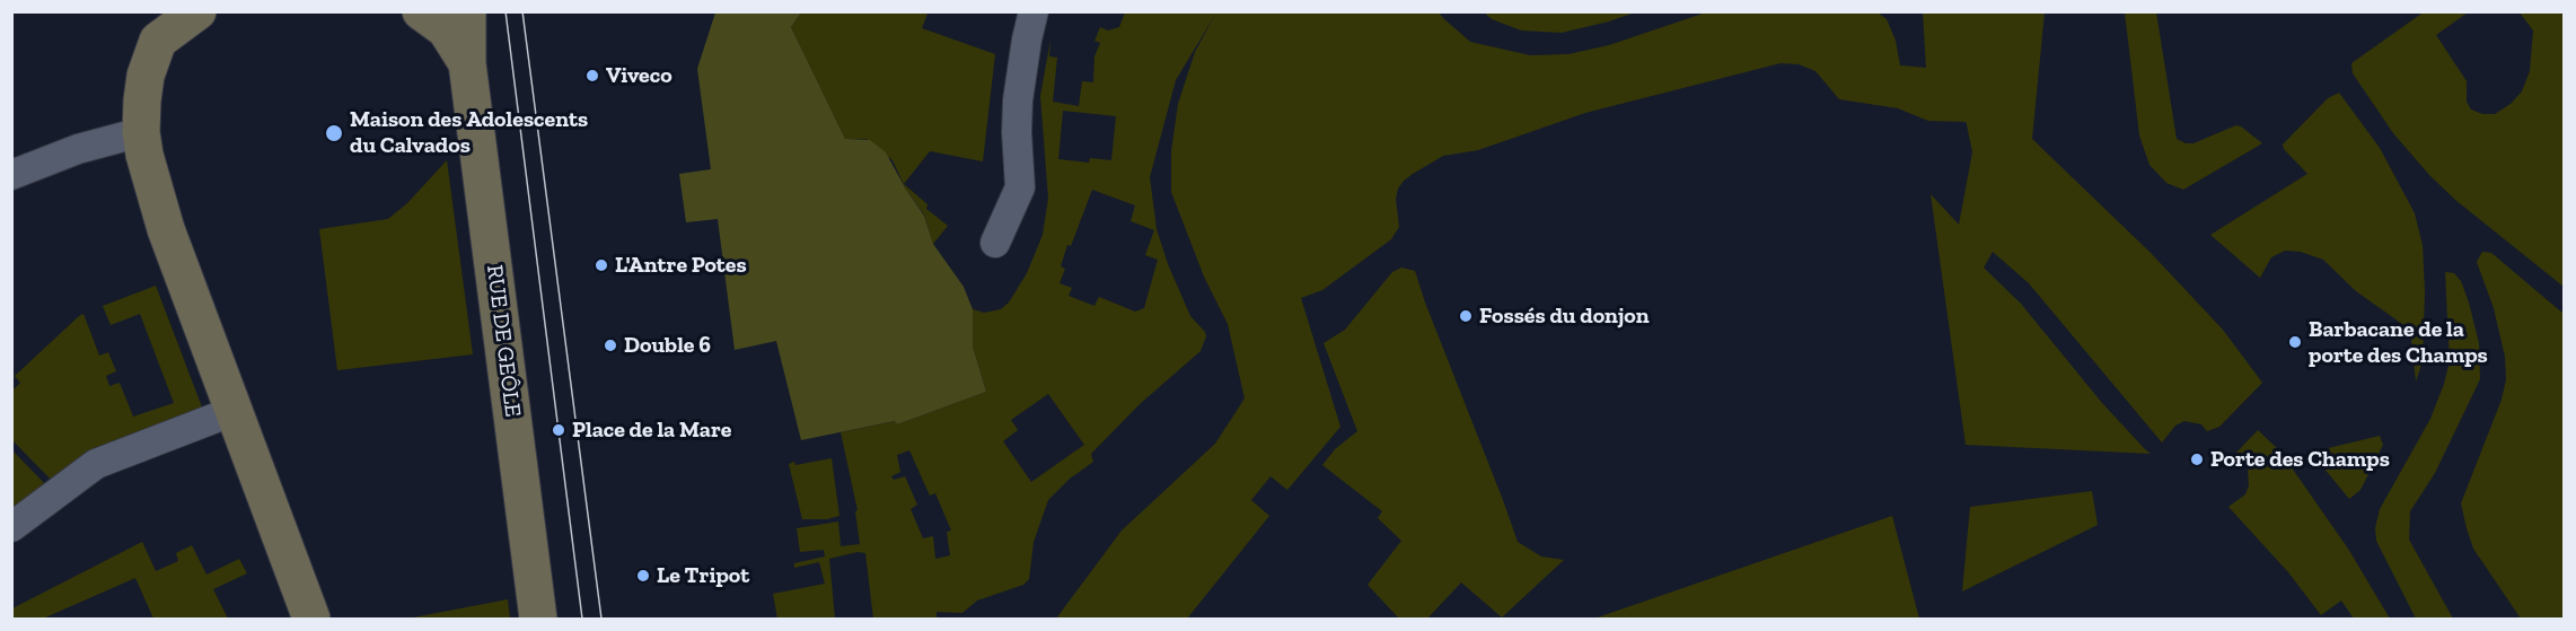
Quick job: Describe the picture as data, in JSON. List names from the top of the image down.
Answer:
{
  "streets": {
    "main road": ["RUE DE GEÔLE"]
  },
  "places": [
    "Viveco",
    "Maison des Adolescents du Calvados",
    "L'Antre Potes",
    "Fossés du donjon",
    "Barbacane de la porte des Champs",
    "Double 6",
    "Place de la Mare",
    "Porte des Champs",
    "Le Tripot"
  ]
}
